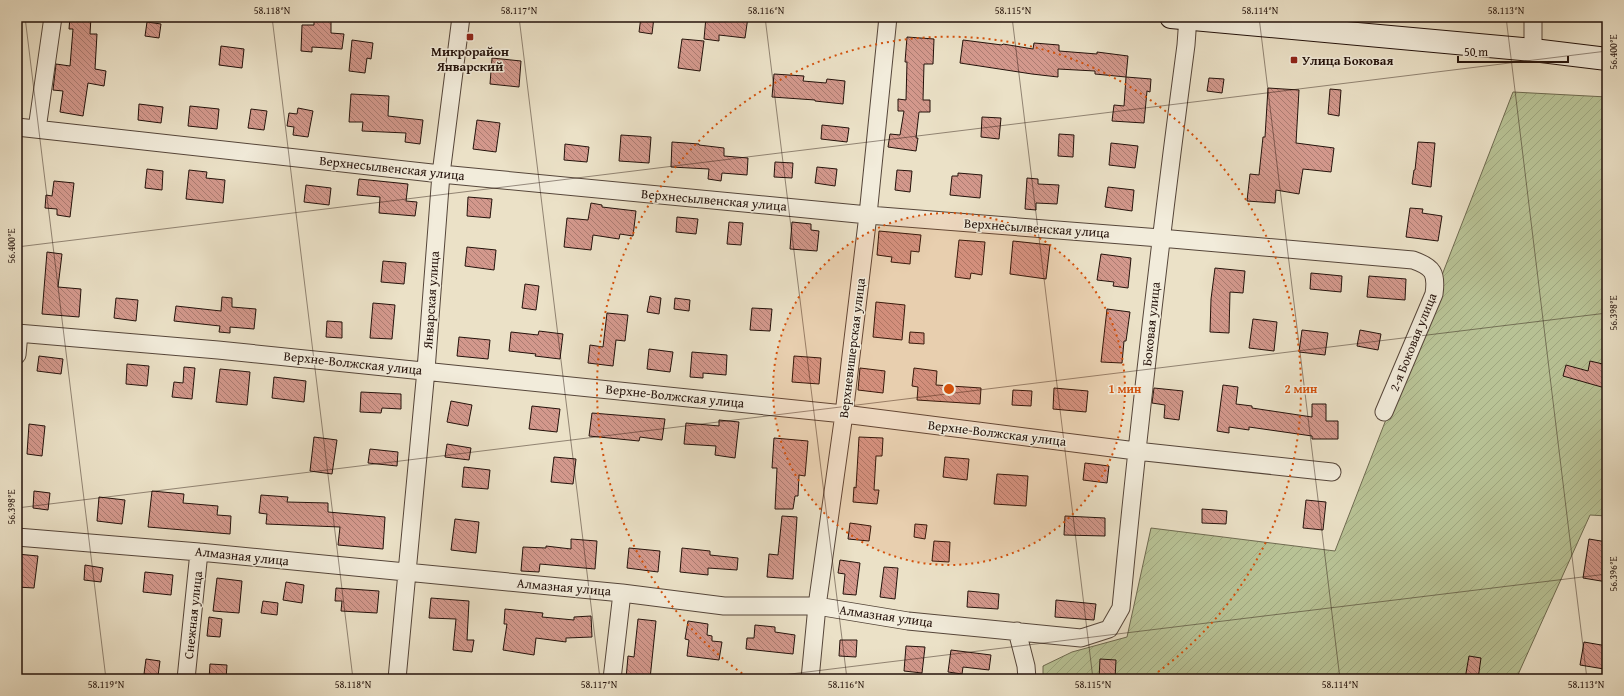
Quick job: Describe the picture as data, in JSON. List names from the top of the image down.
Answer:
{
  "streets": {
    "street": [
      "Верхнесылвенская улица",
      "Январская улица",
      "Боковая улица",
      "2-я Боковая улица",
      "Верхневишерская улица",
      "Верхне-Волжская улица",
      "Алмазная улица",
      "Снежная улица"
    ]
  },
  "crossings": [
    ["Верхнесылвенская улица", "Январская улица"],
    ["Верхнесылвенская улица", "Боковая улица"],
    ["Верхнесылвенская улица", "2-я Боковая улица"],
    ["Верхнесылвенская улица", "Верхневишерская улица"],
    ["Январская улица", "Верхне-Волжская улица"],
    ["Январская улица", "Алмазная улица"],
    ["Боковая улица", "Верхне-Волжская улица"],
    ["Боковая улица", "Алмазная улица"],
    ["Верхневишерская улица", "Верхне-Волжская улица"],
    ["Верхневишерская улица", "Алмазная улица"],
    ["Алмазная улица", "Снежная улица"]
  ],
  "places": {
    "transit": ["Микрорайон Январский", "Улица Боковая"]
  },
  "scale_bar": "50 m",
  "coordinates": [
    "58.118°N",
    "58.117°N",
    "58.116°N",
    "58.115°N",
    "58.114°N",
    "58.113°N",
    "56.400°E",
    "56.398°E",
    "56.396°E",
    "58.119°N"
  ],
  "rings": ["1 мин", "2 мин"]
}
